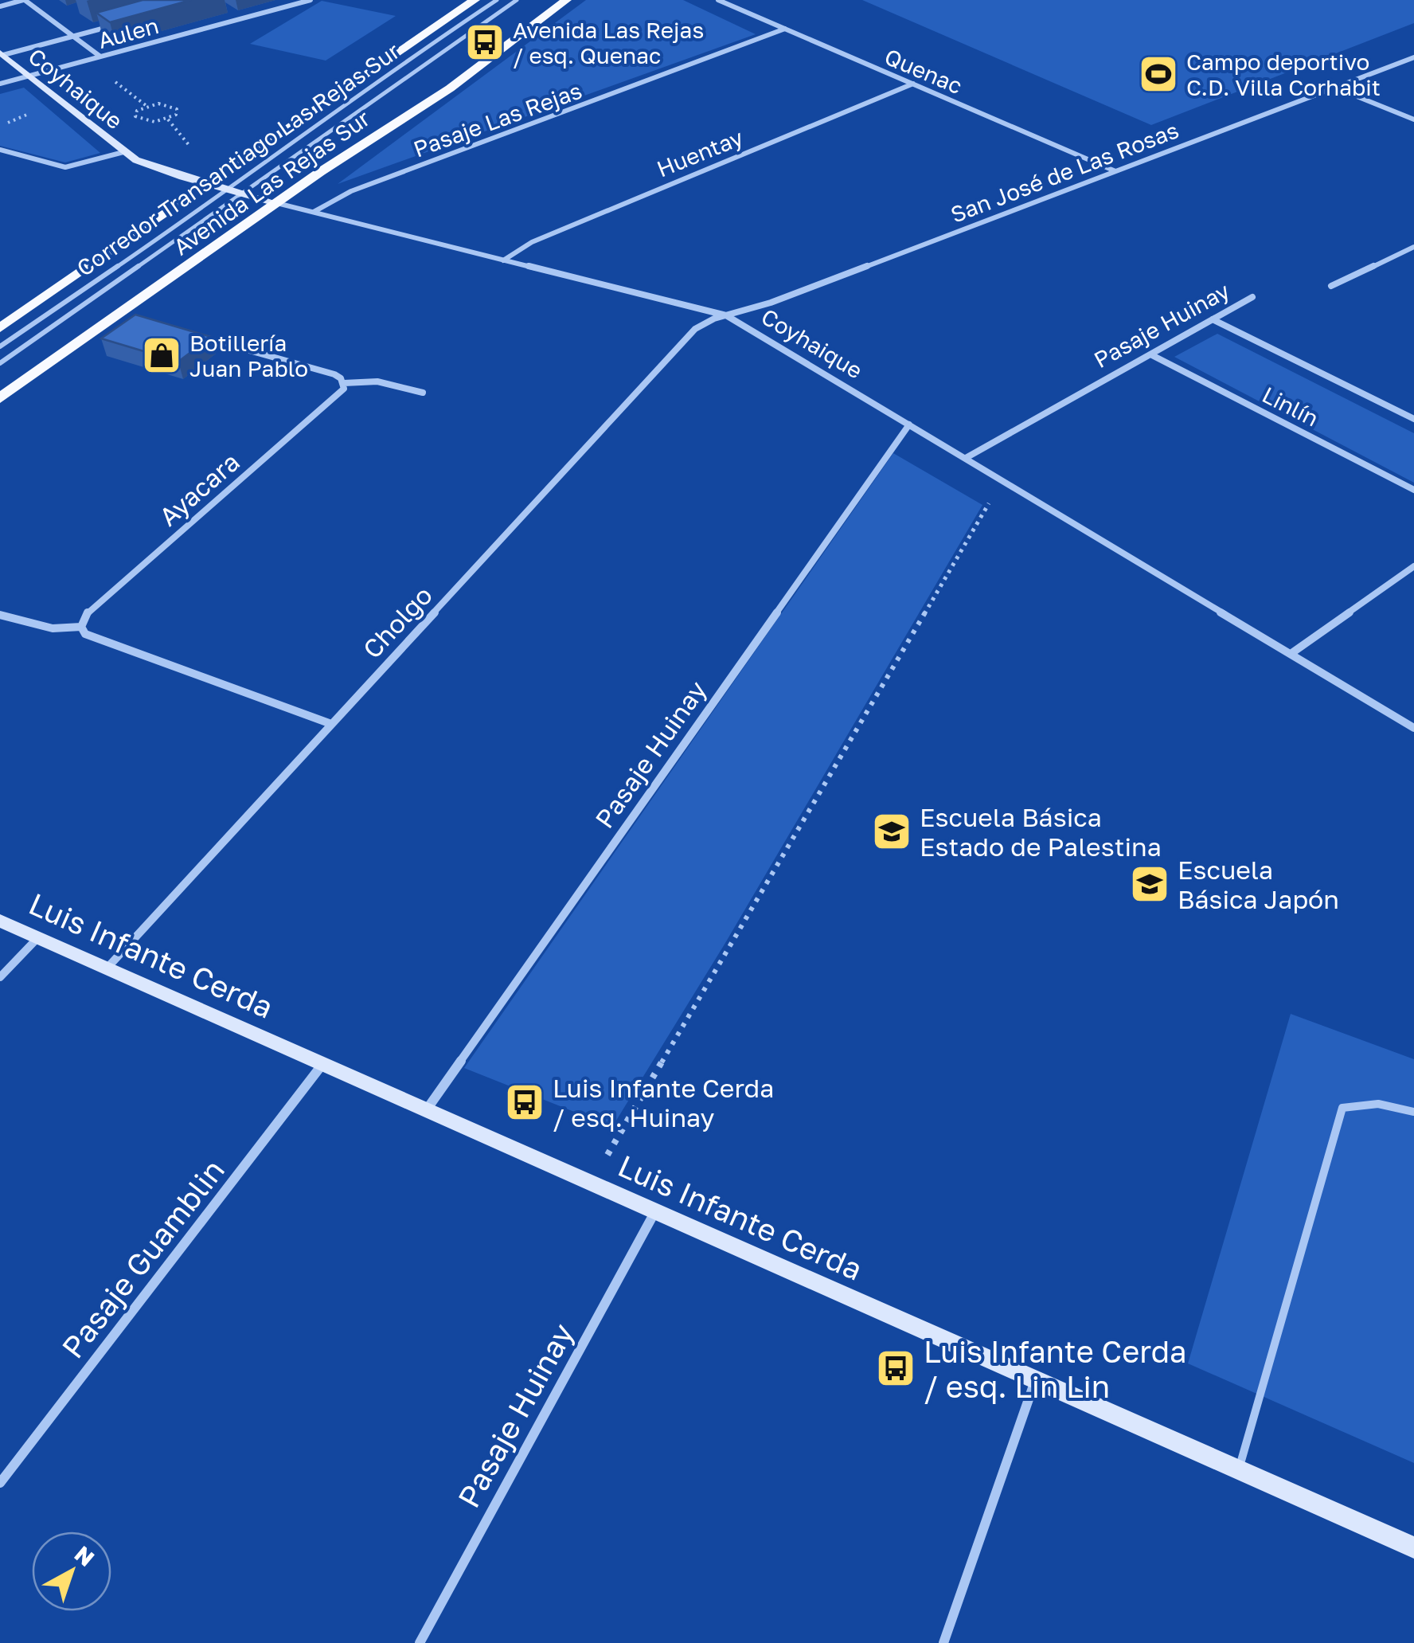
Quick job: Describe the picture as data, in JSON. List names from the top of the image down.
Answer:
{
  "streets": {
    "main road": ["Avenida Las Rejas Sur"],
    "street": [
      "Aulen",
      "Quenac",
      "Coyhaique",
      "Pasaje Las Rejas",
      "Huentay",
      "San José de Las Rosas",
      "Pasaje Huinay",
      "Linlín",
      "Ayacara",
      "Cholgo",
      "Luis Infante Cerda",
      "Pasaje Guamblin"
    ],
    "lane": ["Corredor Transantiago Las Rejas Sur"]
  },
  "crossings": [
    ["Aulen", "Coyhaique"],
    ["Quenac", "Pasaje Las Rejas"],
    ["Quenac", "Huentay"],
    ["Quenac", "San José de Las Rosas"],
    ["Coyhaique", "Pasaje Las Rejas"],
    ["Coyhaique", "Huentay"],
    ["Coyhaique", "Corredor Transantiago Las Rejas Sur"],
    ["Coyhaique", "San José de Las Rosas"],
    ["Coyhaique", "Avenida Las Rejas Sur"],
    ["Coyhaique", "Pasaje Huinay"],
    ["Coyhaique", "Cholgo"],
    ["San José de Las Rosas", "Cholgo"],
    ["Pasaje Huinay", "Linlín"],
    ["Pasaje Huinay", "Luis Infante Cerda"],
    ["Cholgo", "Luis Infante Cerda"],
    ["Luis Infante Cerda", "Pasaje Guamblin"]
  ],
  "places": {
    "bus stop": ["Avenida Las Rejas / esq. Quenac", "Luis Infante Cerda / esq. Huinay", "Luis Infante Cerda / esq. Lin Lin"],
    "sports": ["Campo deportivo C.D. Villa Corhabit"],
    "shop": ["Botillería Juan Pablo"],
    "school or university": ["Escuela Básica Estado de Palestina", "Escuela Básica Japón"]
  },
  "north": "top right"
}
